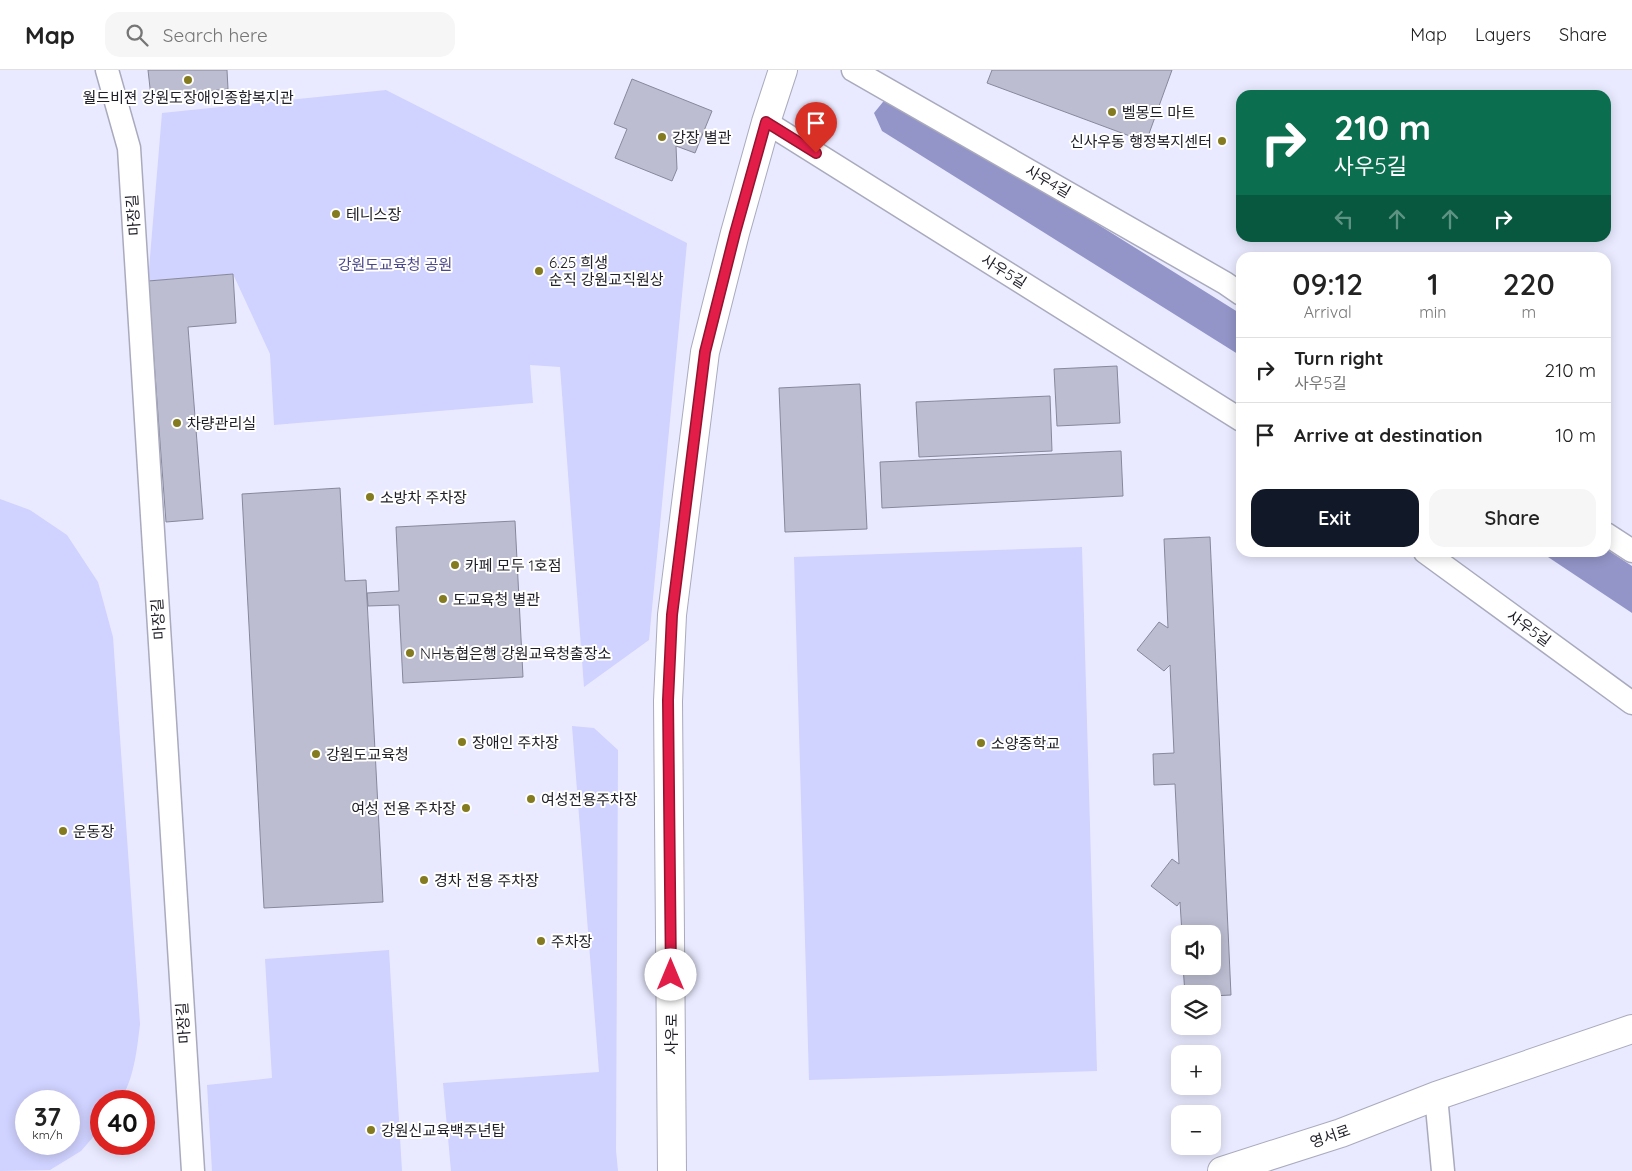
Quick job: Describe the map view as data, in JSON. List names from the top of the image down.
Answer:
{
  "streets": {
    "street": [
      "사우4길",
      "마장길",
      "사우5길",
      "사우로",
      "영서로"
    ]
  },
  "crossings": [
    ["사우5길", "사우로"]
  ],
  "parks": ["강원도교육청 공원"],
  "places": [
    "월드비젼 강원도장애인종합복지관",
    "벨몽드 마트",
    "강장 별관",
    "신사우동 행정복지센터",
    "테니스장",
    "6.25 희생 순직 강원교직원상",
    "차량관리실",
    "소방차 주차장",
    "카페 모두 1호점",
    "도교육청 별관",
    "NH농협은행 강원교육청출장소",
    "장애인 주차장",
    "소양중학교",
    "강원도교육청",
    "여성전용주차장",
    "여성 전용 주차장",
    "운동장",
    "경차 전용 주차장",
    "주차장",
    "강원신교육백주년탑"
  ],
  "page": {
    "header": "Map",
    "search": "Search here",
    "nav": ["Map", "Layers", "Share"],
    "turn": ["210 m", "사우5길"],
    "eta": [
      "09:12",
      "Arrival",
      "1",
      "min",
      "220",
      "m"
    ],
    "list": [
      {
        "name": "Turn right",
        "note": "사우5길",
        "value": "210 m"
      },
      {
        "name": "Arrive at destination",
        "value": "10 m"
      }
    ],
    "buttons": ["Exit", "Share"],
    "map_buttons": ["+", "−"],
    "speed": "37 km/h",
    "limit": "40"
  }
}
